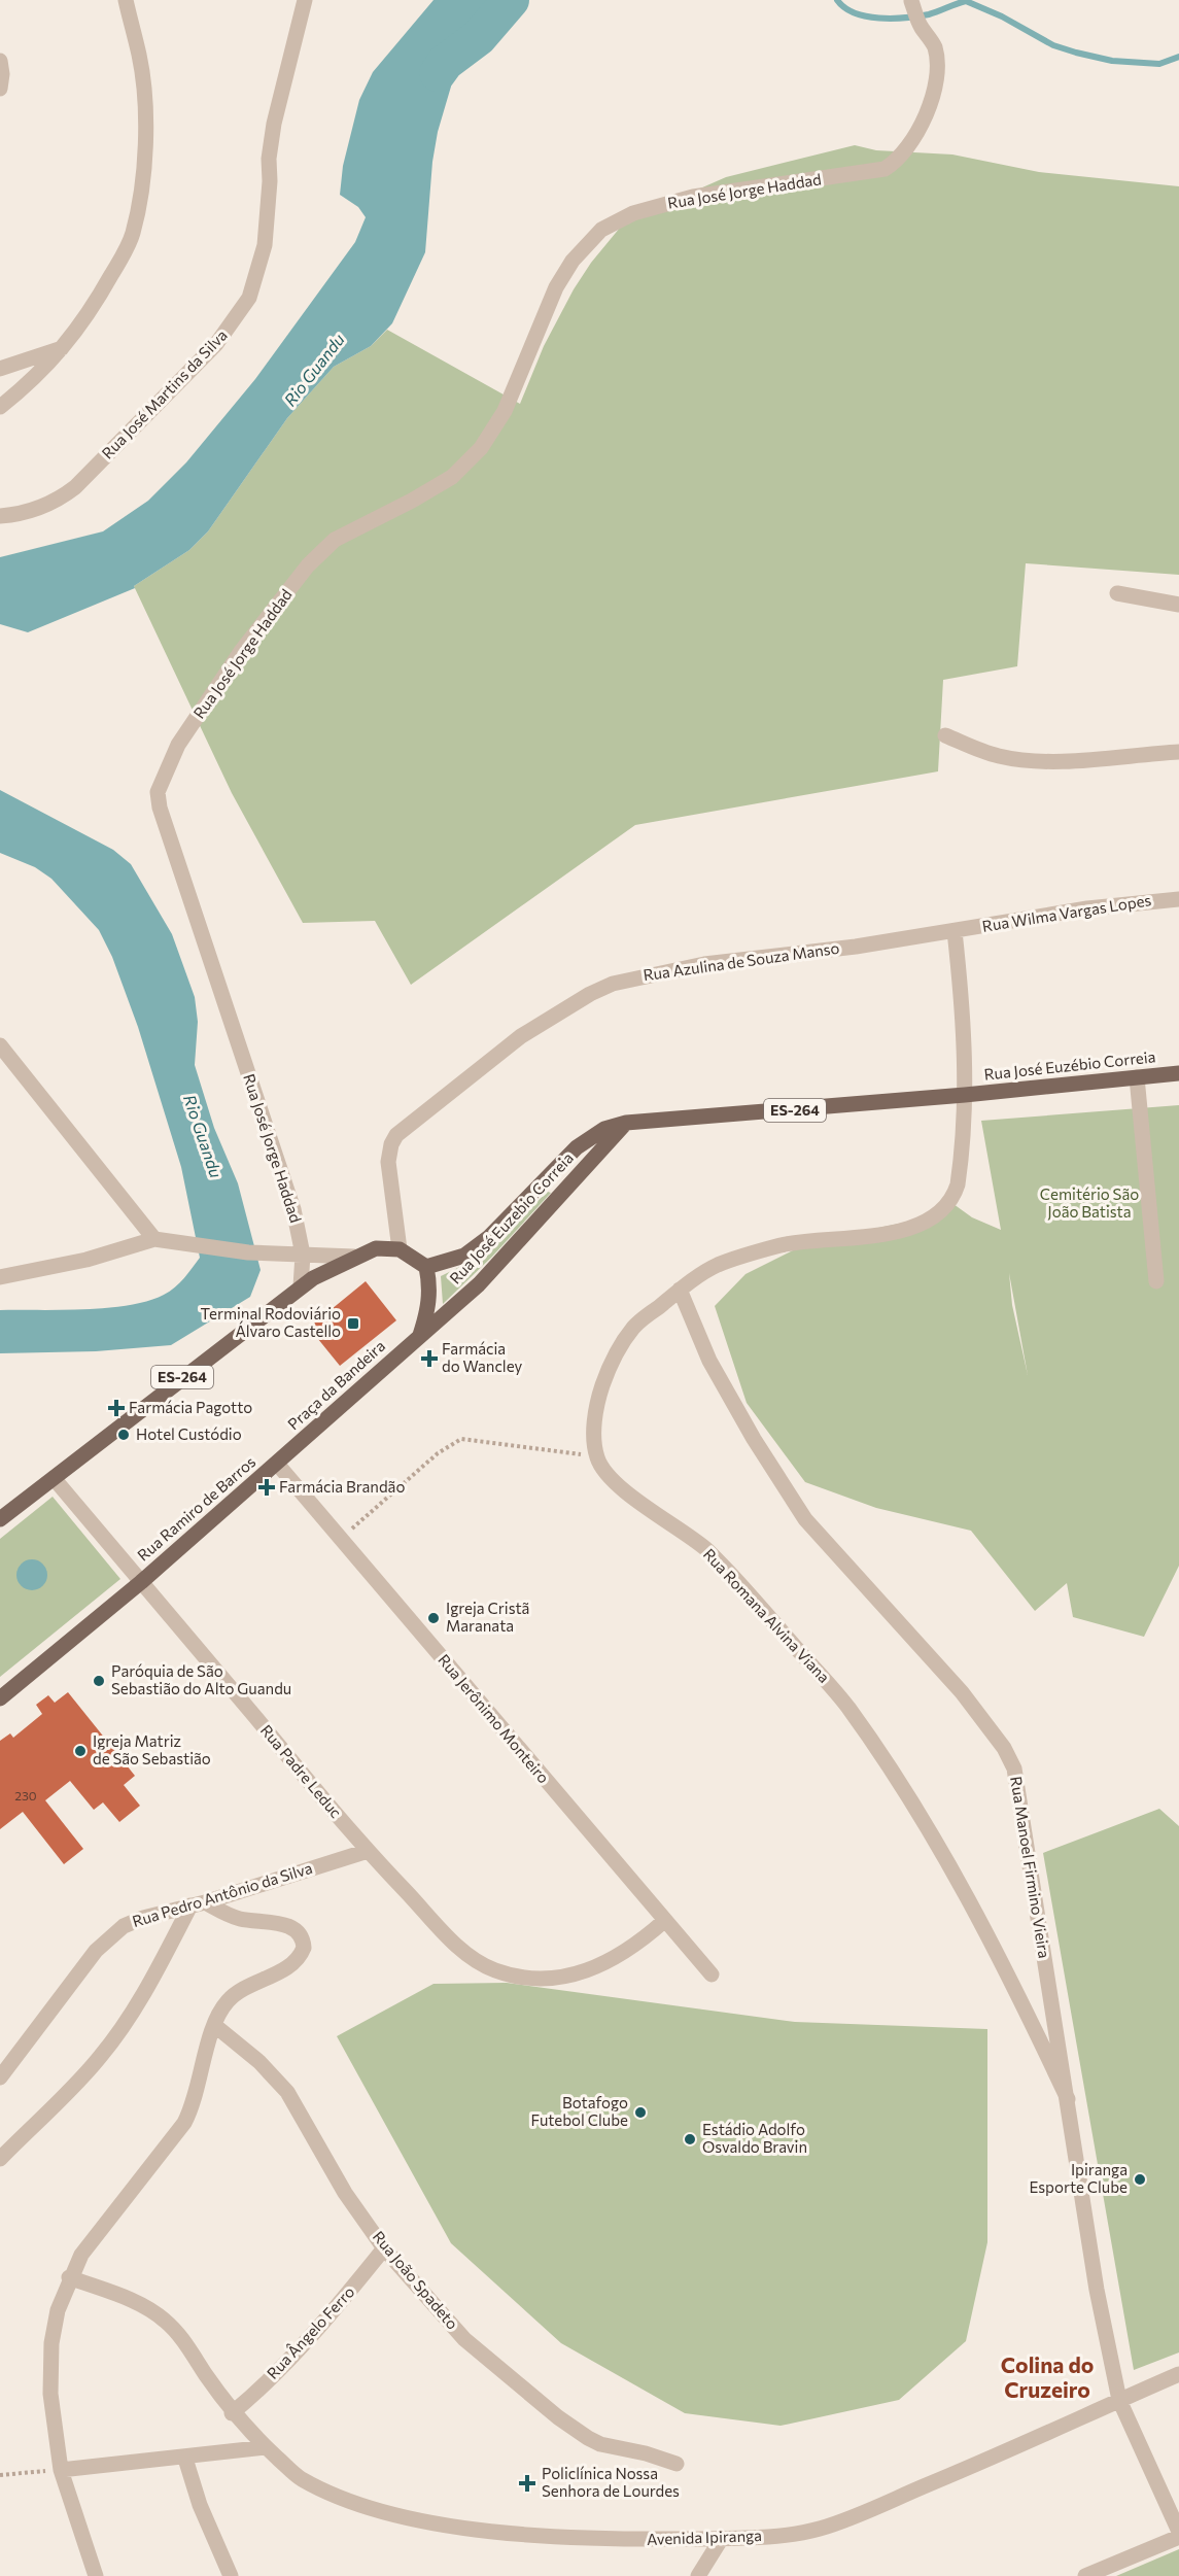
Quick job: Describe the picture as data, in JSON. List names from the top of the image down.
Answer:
{
  "streets": {
    "main road": [
      "Rua José Euzébio Correia",
      "ES-264",
      "Rua José Euzebio Correia",
      "Praça da Bandeira",
      "Rua Ramiro de Barros"
    ],
    "street": [
      "Rua José Jorge Haddad",
      "Rua José Martins da Silva",
      "Rua Wilma Vargas Lopes",
      "Rua Azulina de Souza Manso",
      "Rua Romana Alvina Viana",
      "Rua Jerônimo Monteiro",
      "Rua Padre Leduc",
      "Rua Manoel Firmino Vieira",
      "Rua Pedro Antônio da Silva",
      "Rua João Spadeto",
      "Rua Ângelo Ferro",
      "Avenida Ipiranga"
    ]
  },
  "crossings": [
    ["Rua Wilma Vargas Lopes", "Rua Azulina de Souza Manso"],
    ["Rua Azulina de Souza Manso", "ES-264"],
    ["Rua José Euzébio Correia", "Rua José Euzebio Correia"],
    ["ES-264", "Rua Padre Leduc"],
    ["Rua José Euzebio Correia", "Praça da Bandeira"],
    ["Praça da Bandeira", "Rua Ramiro de Barros"],
    ["Praça da Bandeira", "Rua Jerônimo Monteiro"],
    ["Rua Ramiro de Barros", "Rua Jerônimo Monteiro"],
    ["Rua Ramiro de Barros", "Rua Padre Leduc"],
    ["Rua Romana Alvina Viana", "Rua Manoel Firmino Vieira"],
    ["Rua Jerônimo Monteiro", "Rua Padre Leduc"],
    ["Rua Padre Leduc", "Rua Pedro Antônio da Silva"],
    ["Rua Manoel Firmino Vieira", "Avenida Ipiranga"],
    ["Rua João Spadeto", "Rua Ângelo Ferro"],
    ["Rua Ângelo Ferro", "Avenida Ipiranga"]
  ],
  "districts": ["Colina do Cruzeiro"],
  "water": ["Rio Guandu"],
  "parks": ["Cemitério São João Batista"],
  "places": {
    "transit": ["Terminal Rodoviário Álvaro Castello"],
    "health": [
      "Farmácia do Wancley",
      "Farmácia Pagotto",
      "Farmácia Brandão",
      "Policlínica Nossa Senhora de Lourdes"
    ],
    "other": [
      "Hotel Custódio",
      "Igreja Cristã Maranata",
      "Paróquia de São Sebastião do Alto Guandu",
      "Igreja Matriz de São Sebastião",
      "Botafogo Futebol Clube",
      "Estádio Adolfo Osvaldo Bravin",
      "Ipiranga Esporte Clube"
    ]
  },
  "house_numbers": ["230"]
}
